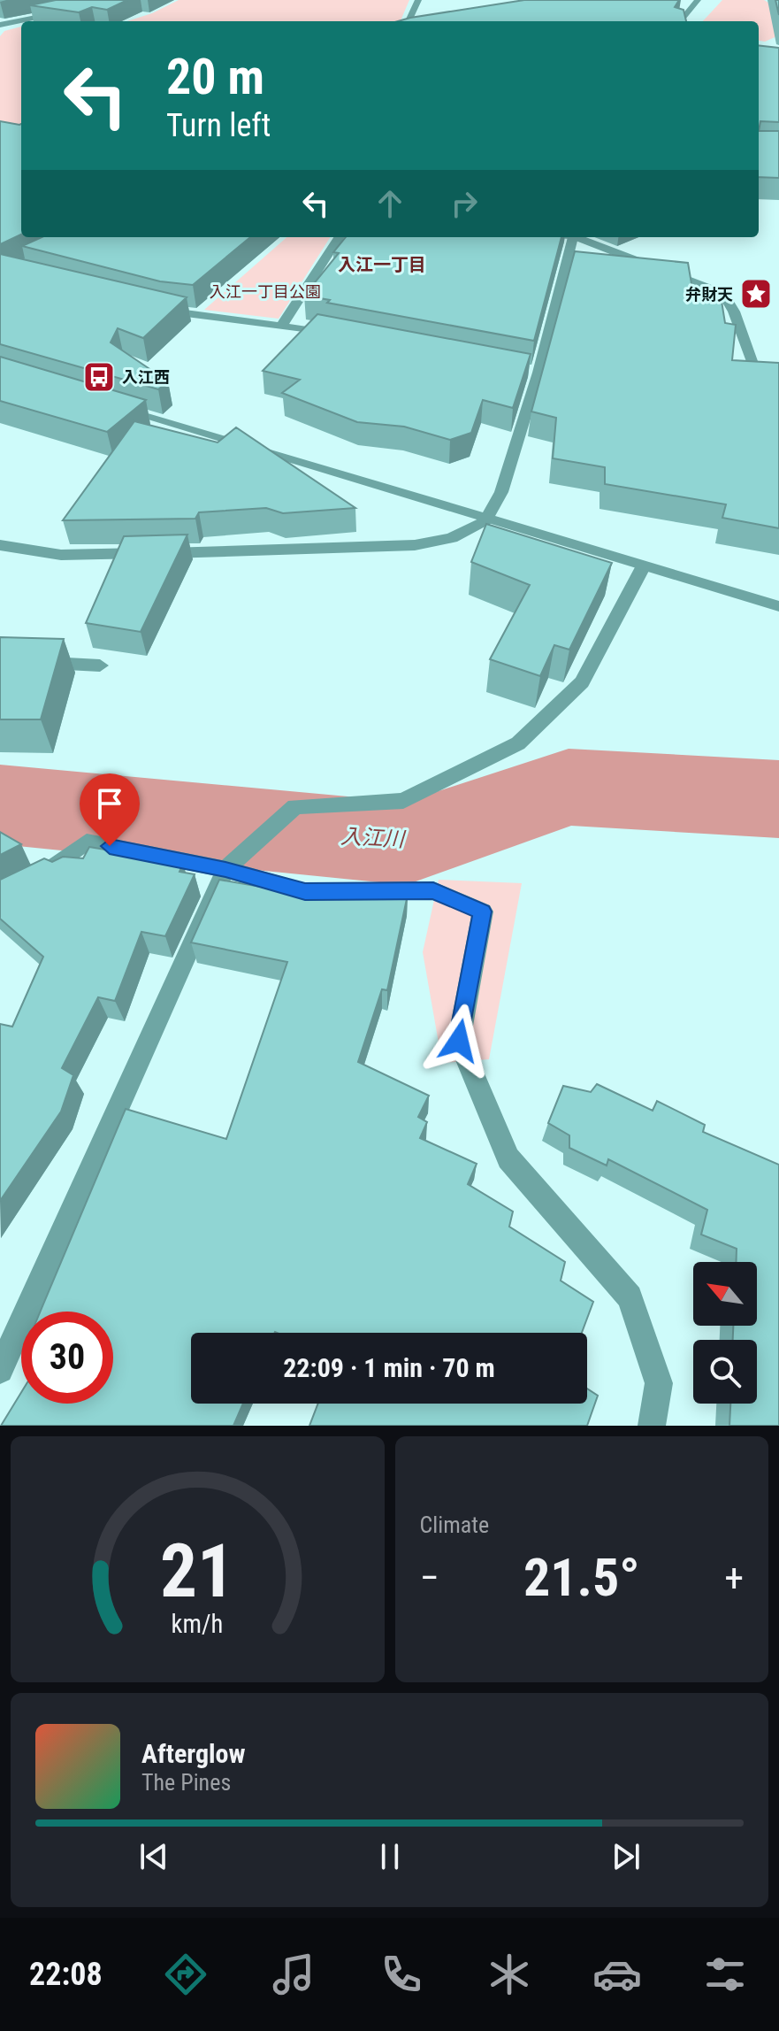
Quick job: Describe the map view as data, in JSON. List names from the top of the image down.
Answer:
{
  "districts": ["入江一丁目"],
  "water": ["入江川"],
  "parks": ["入江一丁目公園"],
  "places": {
    "place": ["弁財天"],
    "bus stop": ["入江西"]
  },
  "north": "top left",
  "page": {
    "turn": ["20 m", "Turn left"],
    "limit": "30",
    "trip": "22:09 · 1 min · 70 m",
    "tile": "Climate",
    "heat": ["−", "21.5°", "+"],
    "song": ["Afterglow", "The Pines"],
    "tabs": "22:08",
    "gauge": ["21", "km/h"]
  }
}
